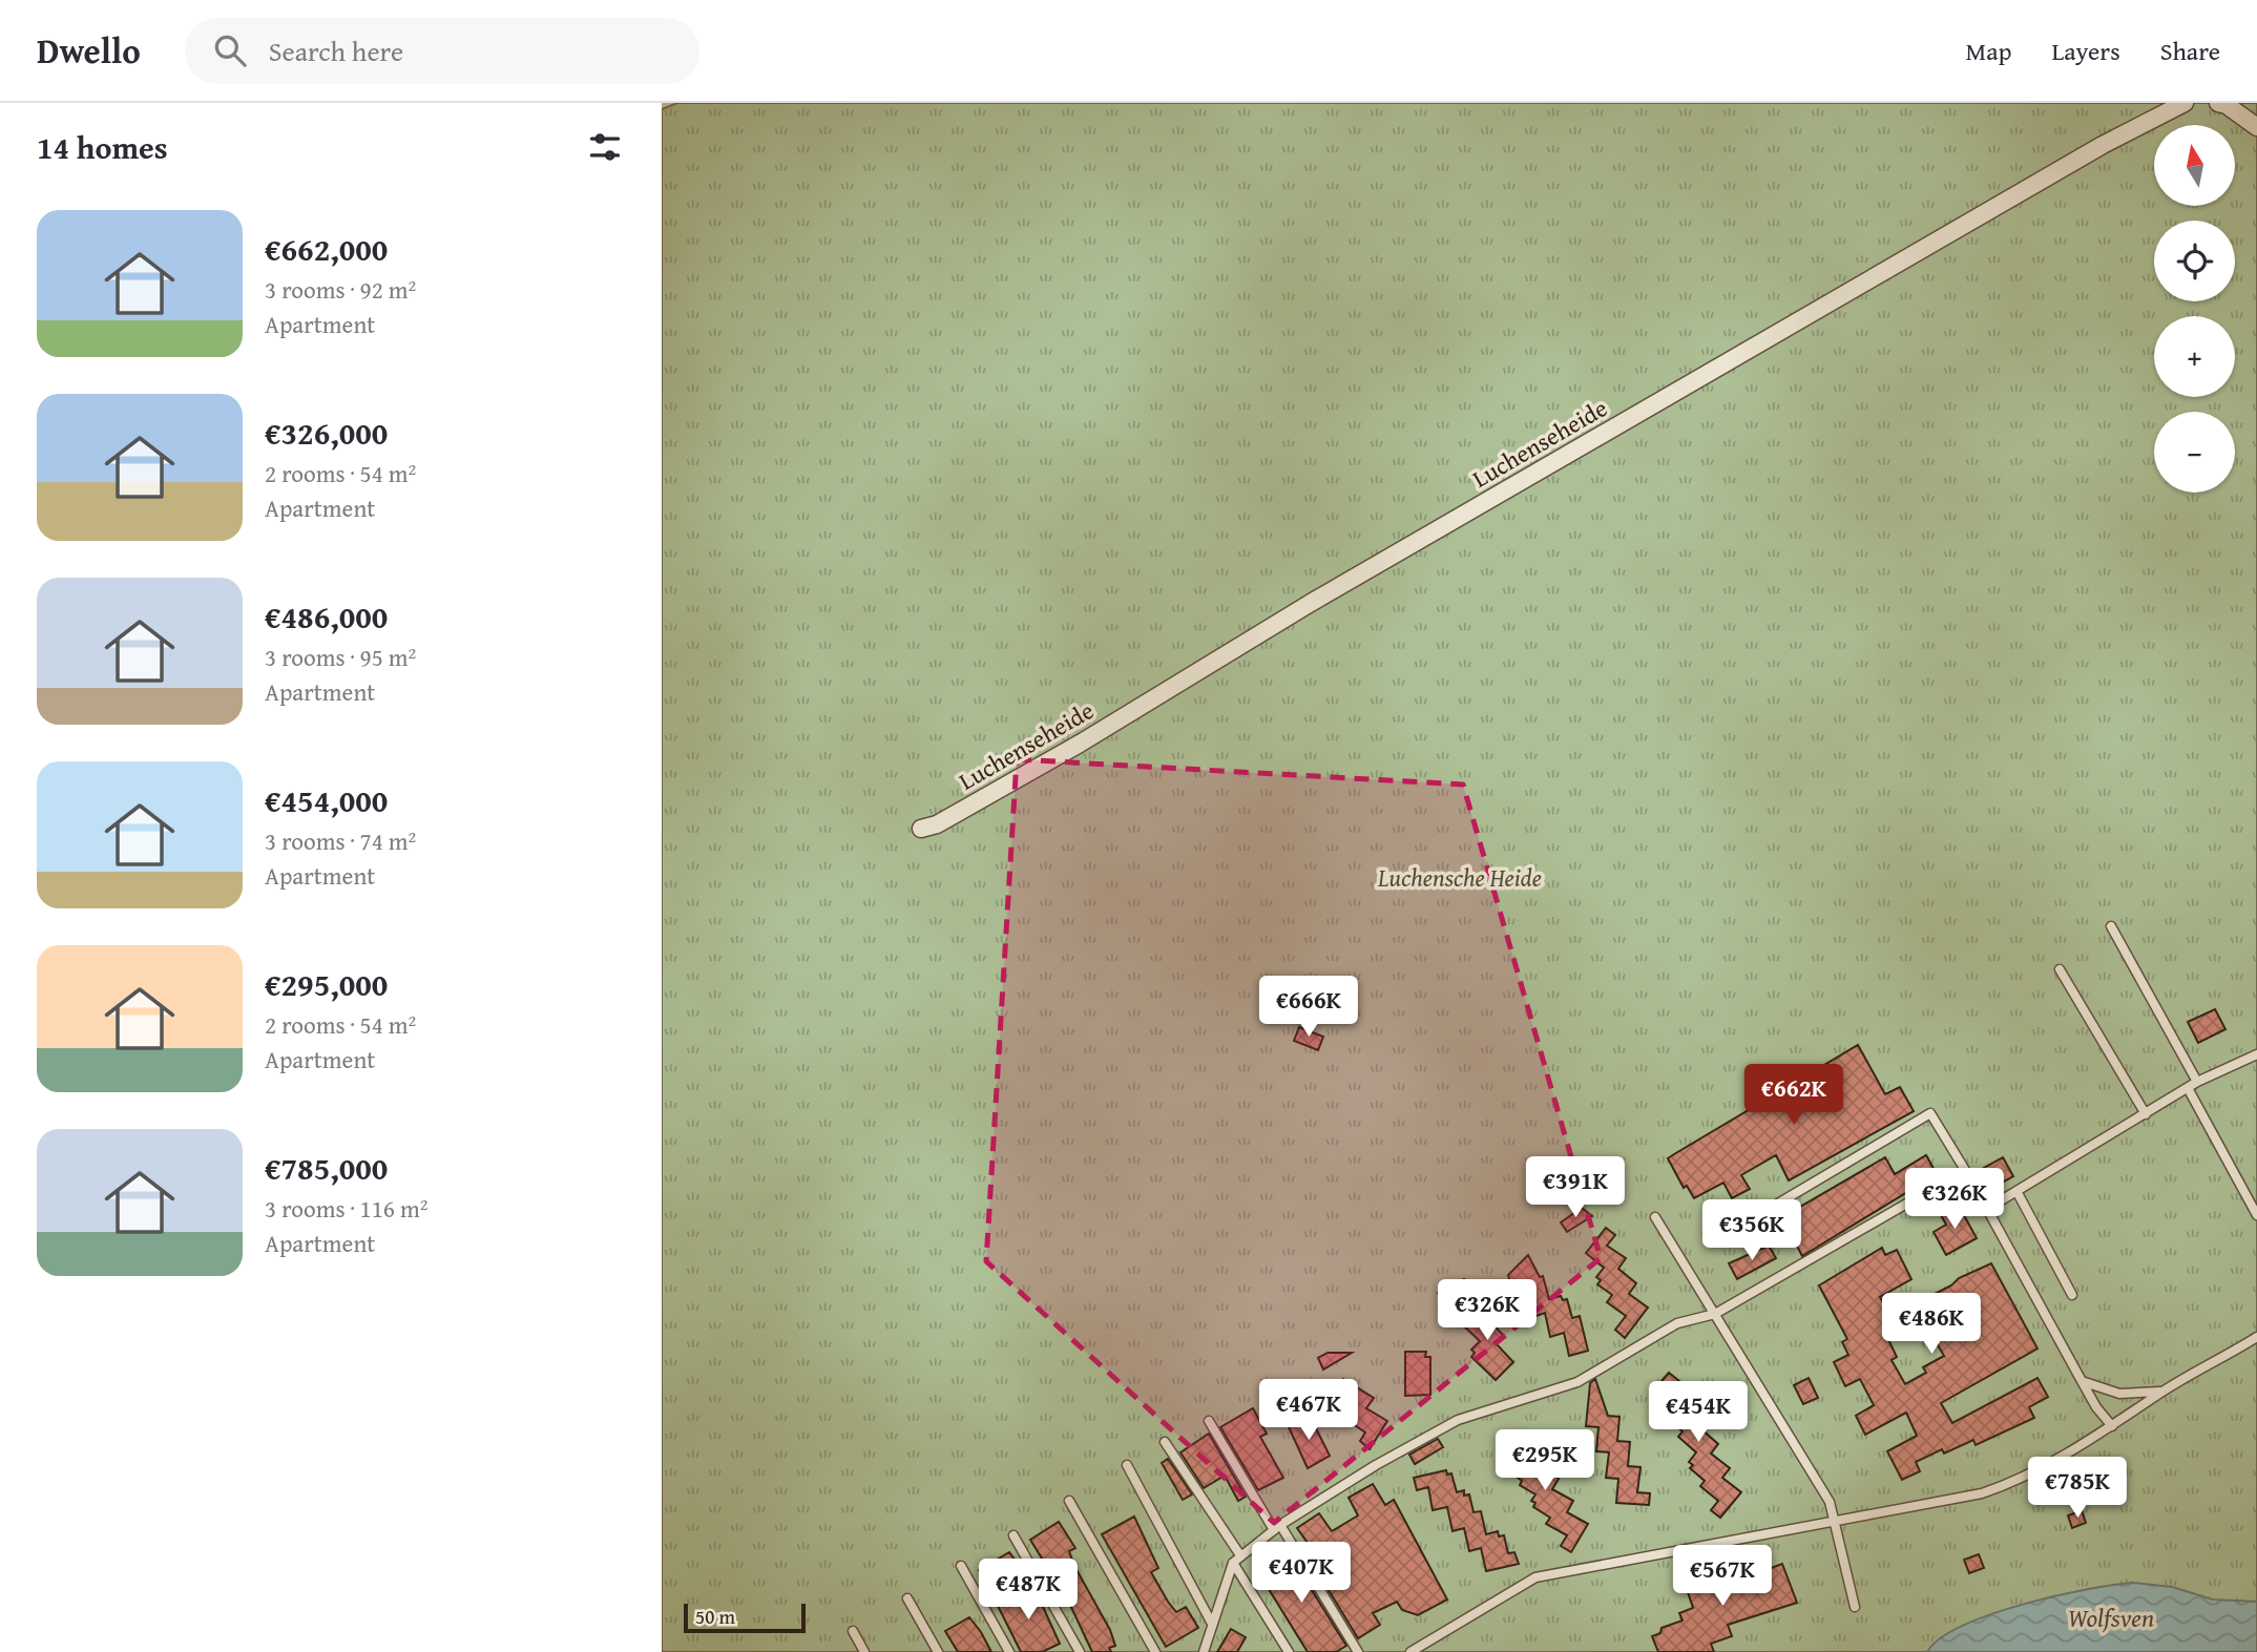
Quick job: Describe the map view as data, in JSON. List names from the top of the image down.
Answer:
{
  "streets": {
    "street": ["Luchenseheide"]
  },
  "water": ["Wolfsven"],
  "parks": ["Luchensche Heide"],
  "scale_bar": "50 m",
  "north": "top",
  "page": {
    "header": "Dwello",
    "search": "Search here",
    "nav": ["Map", "Layers", "Share"],
    "heading": "14 homes",
    "map_buttons": ["+", "−"],
    "list": [
      {
        "name": "€662,000",
        "note": "3 rooms · 92 m² · Apartment"
      },
      {
        "name": "€326,000",
        "note": "2 rooms · 54 m² · Apartment"
      },
      {
        "name": "€486,000",
        "note": "3 rooms · 95 m² · Apartment"
      },
      {
        "name": "€454,000",
        "note": "3 rooms · 74 m² · Apartment"
      },
      {
        "name": "€295,000",
        "note": "2 rooms · 54 m² · Apartment"
      },
      {
        "name": "€785,000",
        "note": "3 rooms · 116 m² · Apartment"
      }
    ],
    "price": [
      "€666K",
      "€662K",
      "€391K",
      "€326K",
      "€356K",
      "€326K",
      "€486K",
      "€467K",
      "€454K",
      "€295K",
      "€785K",
      "€407K",
      "€567K",
      "€487K"
    ],
    "scale": "50 m"
  }
}
